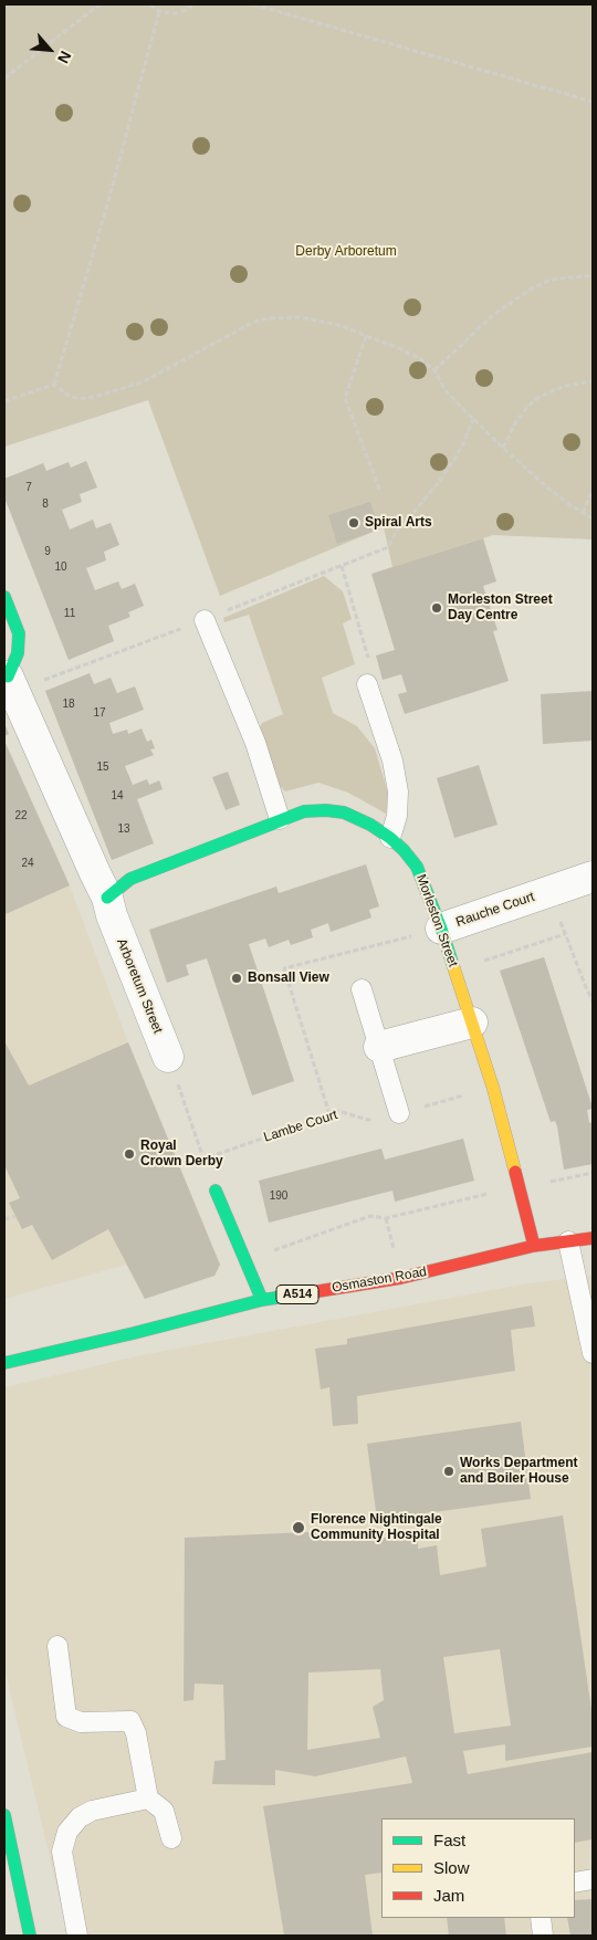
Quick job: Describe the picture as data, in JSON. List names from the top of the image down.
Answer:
{
  "streets": {
    "street": [
      "Rauche Court",
      "Morleston Street",
      "Arboretum Street",
      "Osmaston Road",
      "A514"
    ],
    "path": ["Lambe Court"]
  },
  "crossings": [
    ["Rauche Court", "Morleston Street"],
    ["Morleston Street", "Arboretum Street"],
    ["Morleston Street", "Lambe Court"],
    ["Morleston Street", "Osmaston Road"]
  ],
  "parks": ["Derby Arboretum"],
  "places": [
    "Spiral Arts",
    "Morleston Street Day Centre",
    "Bonsall View",
    "Royal Crown Derby",
    "Works Department and Boiler House",
    "Florence Nightingale Community Hospital"
  ],
  "house_numbers": [
    "7",
    "8",
    "9",
    "10",
    "11",
    "18",
    "17",
    "15",
    "14",
    "22",
    "13",
    "24",
    "190"
  ],
  "legend": ["Fast", "Slow", "Jam"],
  "north": "bottom right"
}
